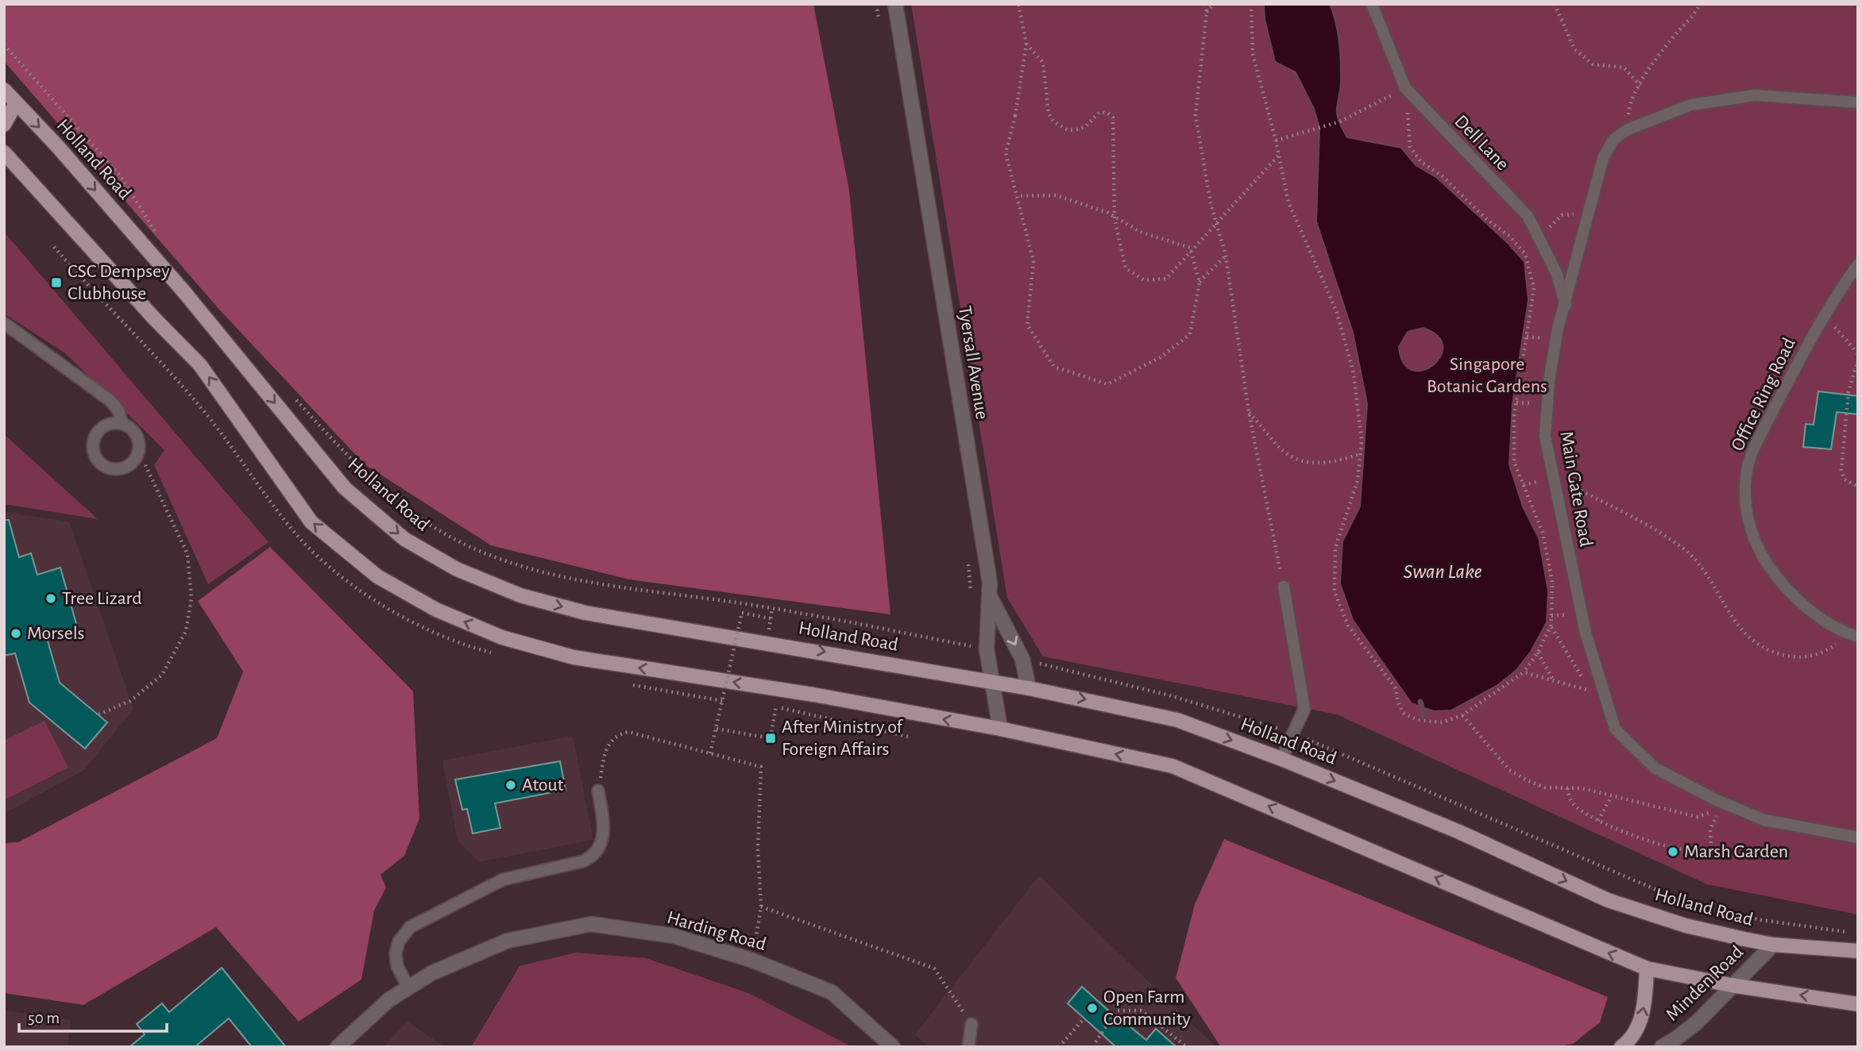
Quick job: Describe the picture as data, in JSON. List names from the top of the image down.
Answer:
{
  "streets": {
    "main road": ["Holland Road"],
    "street": ["Tyersall Avenue", "Harding Road", "Minden Road"],
    "lane": ["Dell Lane", "Office Ring Road", "Main Gate Road"]
  },
  "crossings": [
    ["Dell Lane", "Main Gate Road"],
    ["Holland Road", "Tyersall Avenue"],
    ["Holland Road", "Minden Road"]
  ],
  "water": ["Swan Lake"],
  "parks": ["Singapore Botanic Gardens"],
  "places": {
    "transit": ["CSC Dempsey Clubhouse", "After Ministry of Foreign Affairs"],
    "other": [
      "Tree Lizard",
      "Morsels",
      "Atout",
      "Marsh Garden",
      "Open Farm Community"
    ]
  },
  "scale_bar": "50 m"
}
